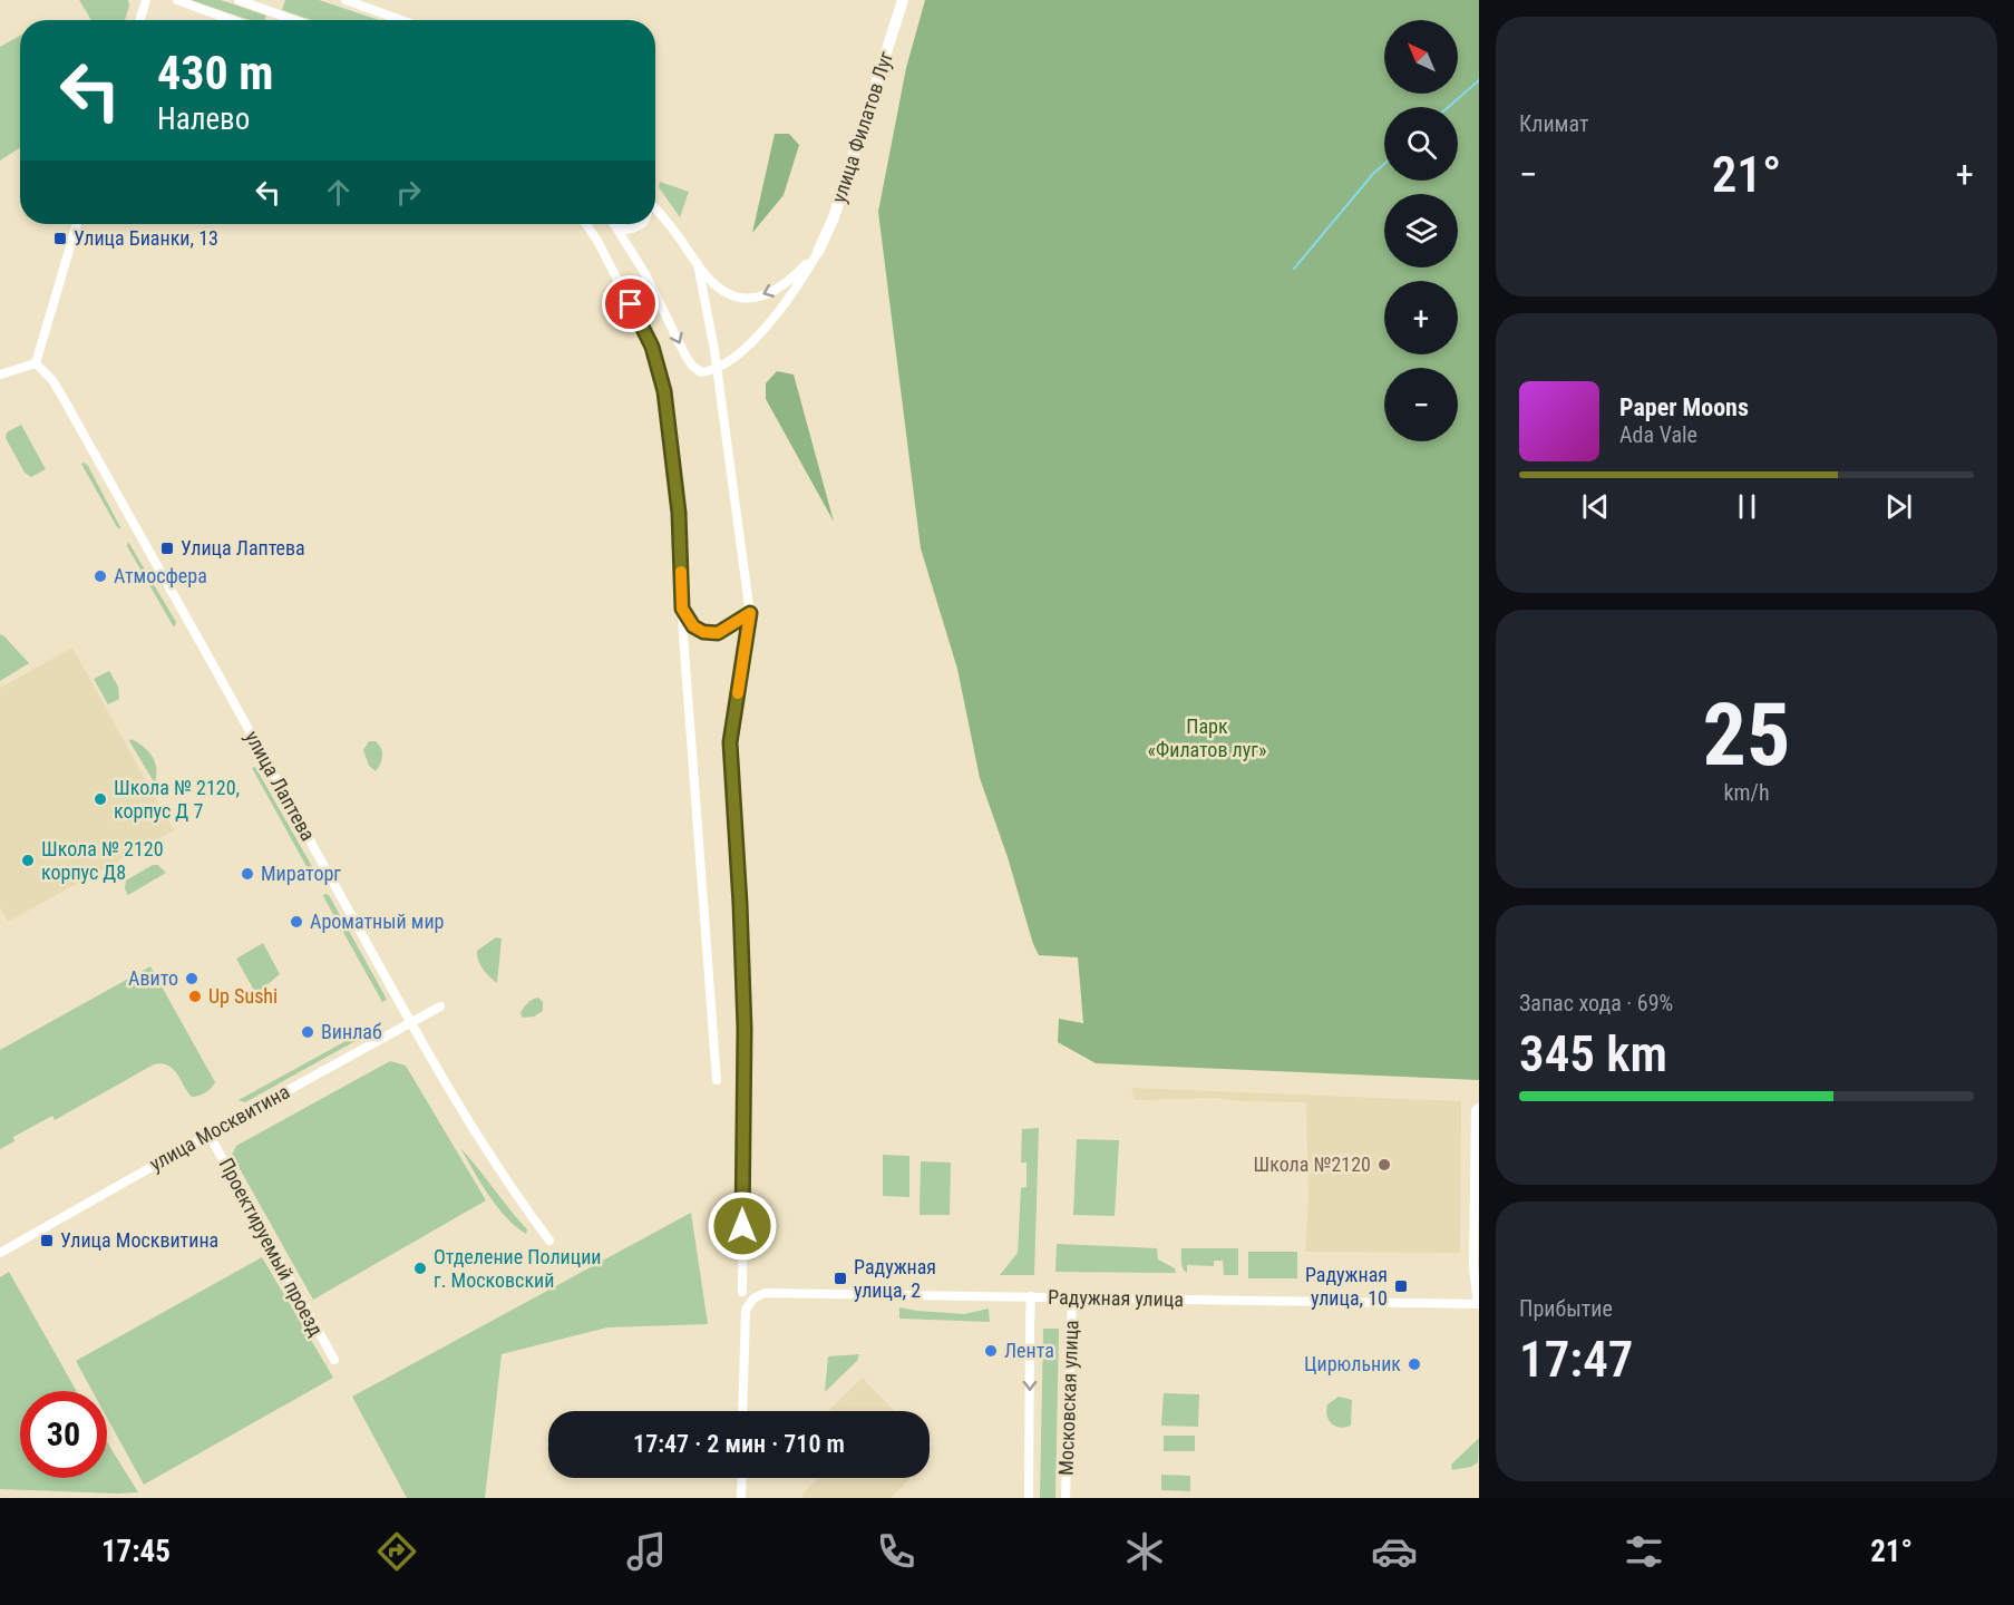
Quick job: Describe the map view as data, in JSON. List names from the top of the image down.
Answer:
{
  "streets": {
    "street": [
      "улица Филатов Луг",
      "улица Лаптева",
      "улица Москвитина",
      "Проектируемый проезд",
      "Радужная улица",
      "Московская улица"
    ]
  },
  "crossings": [
    ["улица Лаптева", "улица Москвитина"],
    ["улица Москвитина", "Проектируемый проезд"],
    ["Радужная улица", "Московская улица"]
  ],
  "parks": ["Парк «Филатов луг»"],
  "places": {
    "transit": [
      "Улица Бианки, 13",
      "Улица Лаптева",
      "Улица Москвитина",
      "Радужная улица, 2",
      "Радужная улица, 10"
    ],
    "other": [
      "Атмосфера",
      "Школа № 2120, корпус Д 7",
      "Школа № 2120 корпус Д8",
      "Мираторг",
      "Ароматный мир",
      "Авито",
      "Up Sushi",
      "Винлаб",
      "Школа №2120",
      "Отделение Полиции г. Московский",
      "Лента",
      "Цирюльник"
    ]
  },
  "north": "top left",
  "page": {
    "tile": [
      "Климат",
      ["25", "km/h"],
      ["Запас хода · 69%", "345 km"],
      ["Прибытие", "17:47"]
    ],
    "map_buttons": ["+", "−"],
    "turn": ["430 m", "Налево"],
    "heat": ["−", "21°", "+"],
    "song": ["Paper Moons", "Ada Vale"],
    "limit": "30",
    "trip": "17:47 · 2 мин · 710 m",
    "tabs": ["17:45", "21°"]
  }
}
